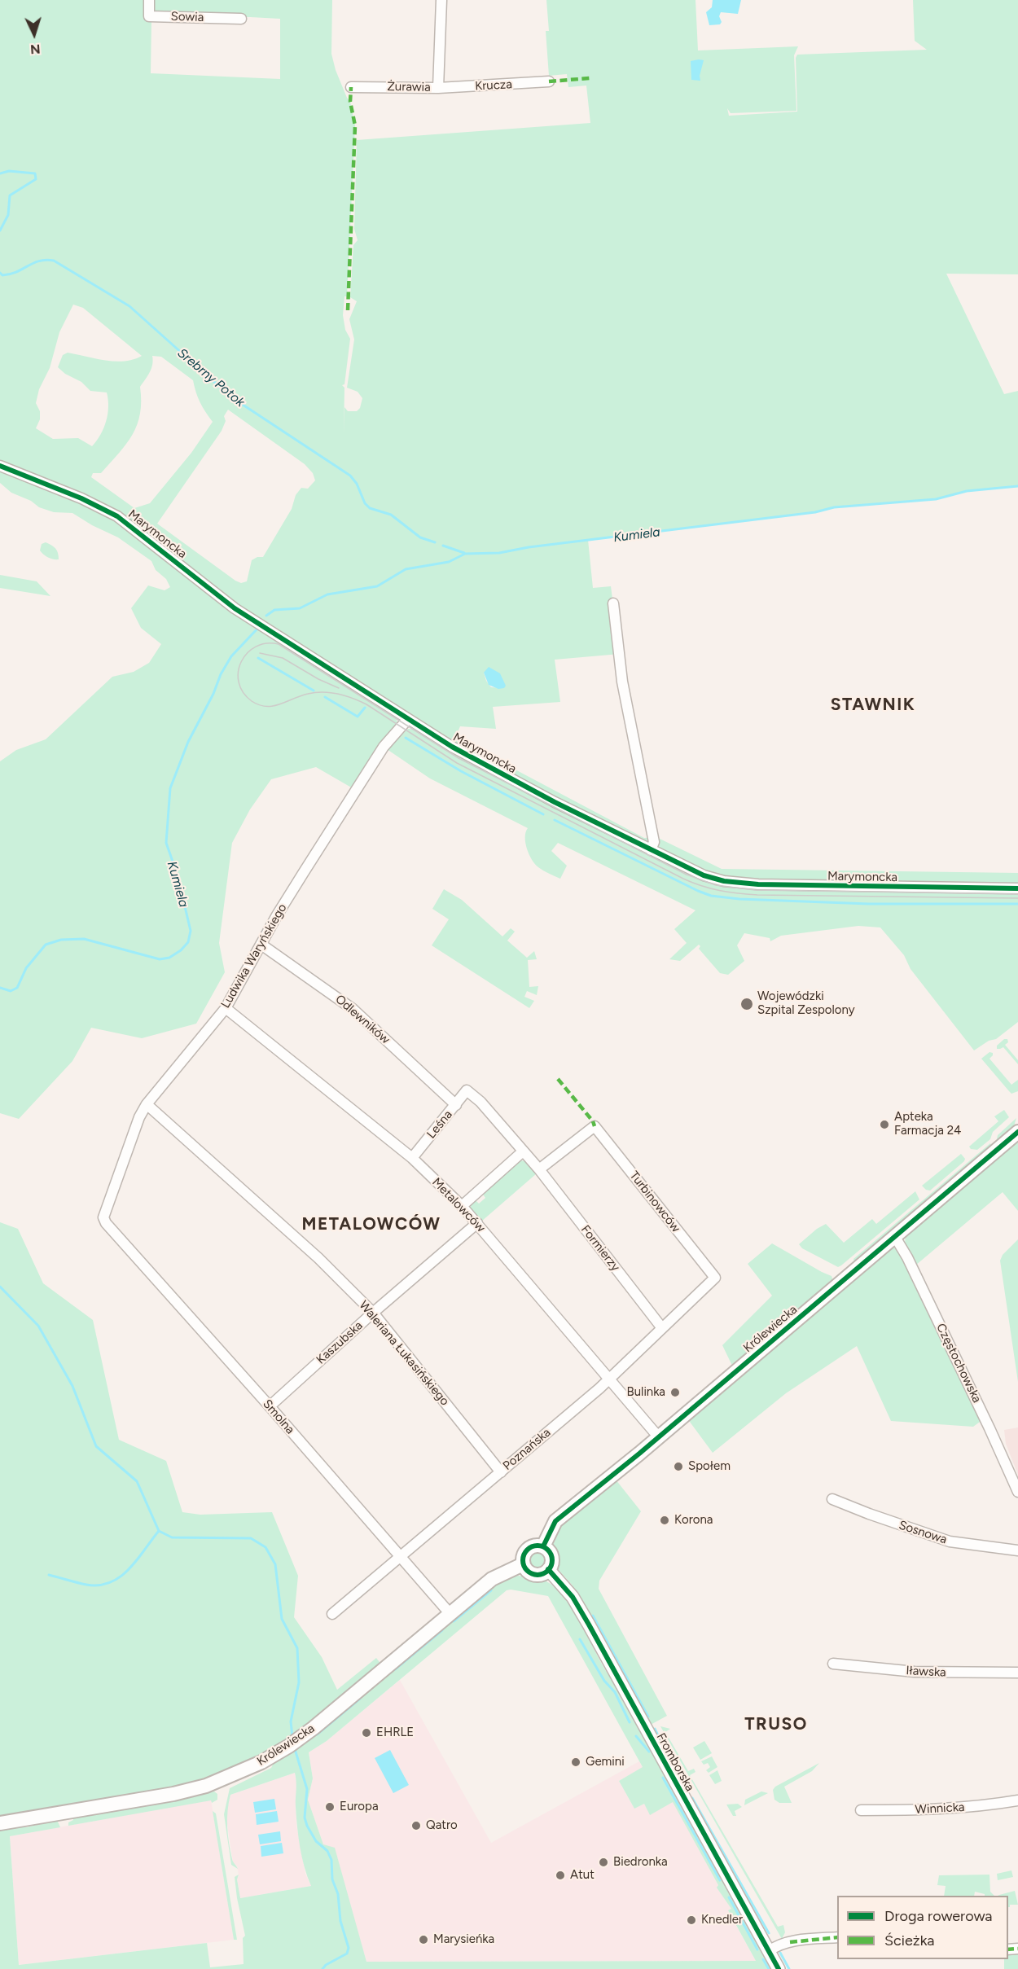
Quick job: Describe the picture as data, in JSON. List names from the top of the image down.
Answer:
{
  "streets": {
    "main road": ["Królewiecka"],
    "street": [
      "Sowia",
      "Krucza",
      "Żurawia",
      "Marymoncka",
      "Ludwika Waryńskiego",
      "Odlewników",
      "Leśna",
      "Turbinowców",
      "Metalowców",
      "Formierzy",
      "Kaszubska",
      "Waleriana Łukasińskiego",
      "Częstochowska",
      "Smolna",
      "Poznańska",
      "Sosnowa",
      "Iławska",
      "Fromborska",
      "Winnicka"
    ]
  },
  "crossings": [
    ["Krucza", "Żurawia"],
    ["Marymoncka", "Ludwika Waryńskiego"],
    ["Ludwika Waryńskiego", "Odlewników"],
    ["Ludwika Waryńskiego", "Metalowców"],
    ["Ludwika Waryńskiego", "Waleriana Łukasińskiego"],
    ["Ludwika Waryńskiego", "Smolna"],
    ["Odlewników", "Leśna"],
    ["Leśna", "Metalowców"],
    ["Turbinowców", "Formierzy"],
    ["Turbinowców", "Poznańska"],
    ["Metalowców", "Królewiecka"],
    ["Metalowców", "Kaszubska"],
    ["Metalowców", "Poznańska"],
    ["Formierzy", "Poznańska"],
    ["Królewiecka", "Częstochowska"],
    ["Królewiecka", "Smolna"],
    ["Królewiecka", "Fromborska"],
    ["Kaszubska", "Waleriana Łukasińskiego"],
    ["Kaszubska", "Smolna"],
    ["Waleriana Łukasińskiego", "Poznańska"],
    ["Smolna", "Poznańska"]
  ],
  "districts": ["STAWNIK", "METALOWCÓW", "TRUSO"],
  "water": ["Srebrny Potok", "Kumiela"],
  "places": [
    "Wojewódzki Szpital Zespolony",
    "Apteka Farmacja 24",
    "Bulinka",
    "Społem",
    "Korona",
    "EHRLE",
    "Gemini",
    "Europa",
    "Qatro",
    "Biedronka",
    "Atut",
    "Knedler",
    "Marysieńka"
  ],
  "legend": ["Droga rowerowa", "Ścieżka"],
  "north": "bottom"
}
